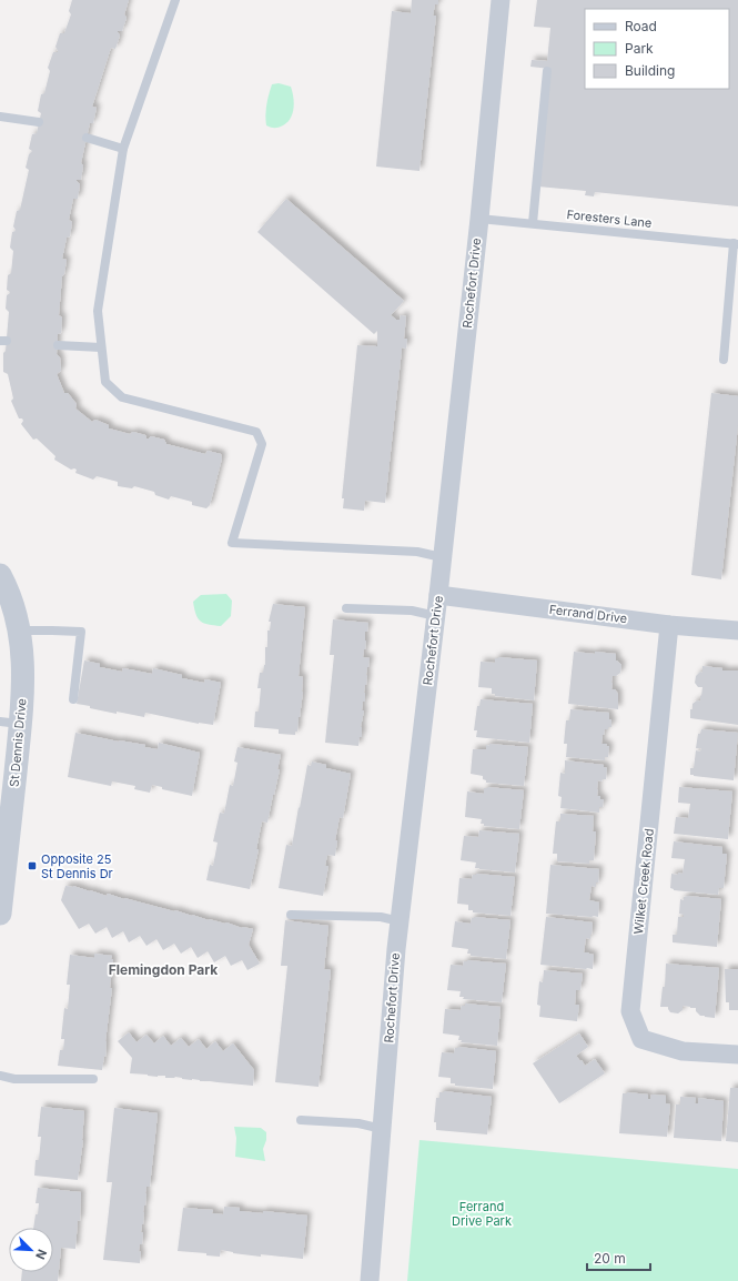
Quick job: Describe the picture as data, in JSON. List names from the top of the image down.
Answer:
{
  "streets": {
    "street": [
      "Rochefort Drive",
      "Ferrand Drive",
      "St Dennis Drive",
      "Wilket Creek Road"
    ],
    "lane": ["Foresters Lane"]
  },
  "crossings": [
    ["Foresters Lane", "Rochefort Drive"],
    ["Rochefort Drive", "Ferrand Drive"],
    ["Ferrand Drive", "Wilket Creek Road"]
  ],
  "districts": ["Flemingdon Park"],
  "parks": ["Ferrand Drive Park"],
  "places": {
    "transit": ["Opposite 25 St Dennis Dr"]
  },
  "legend": ["Road", "Park", "Building"],
  "scale_bar": "20 m",
  "north": "bottom right"
}
